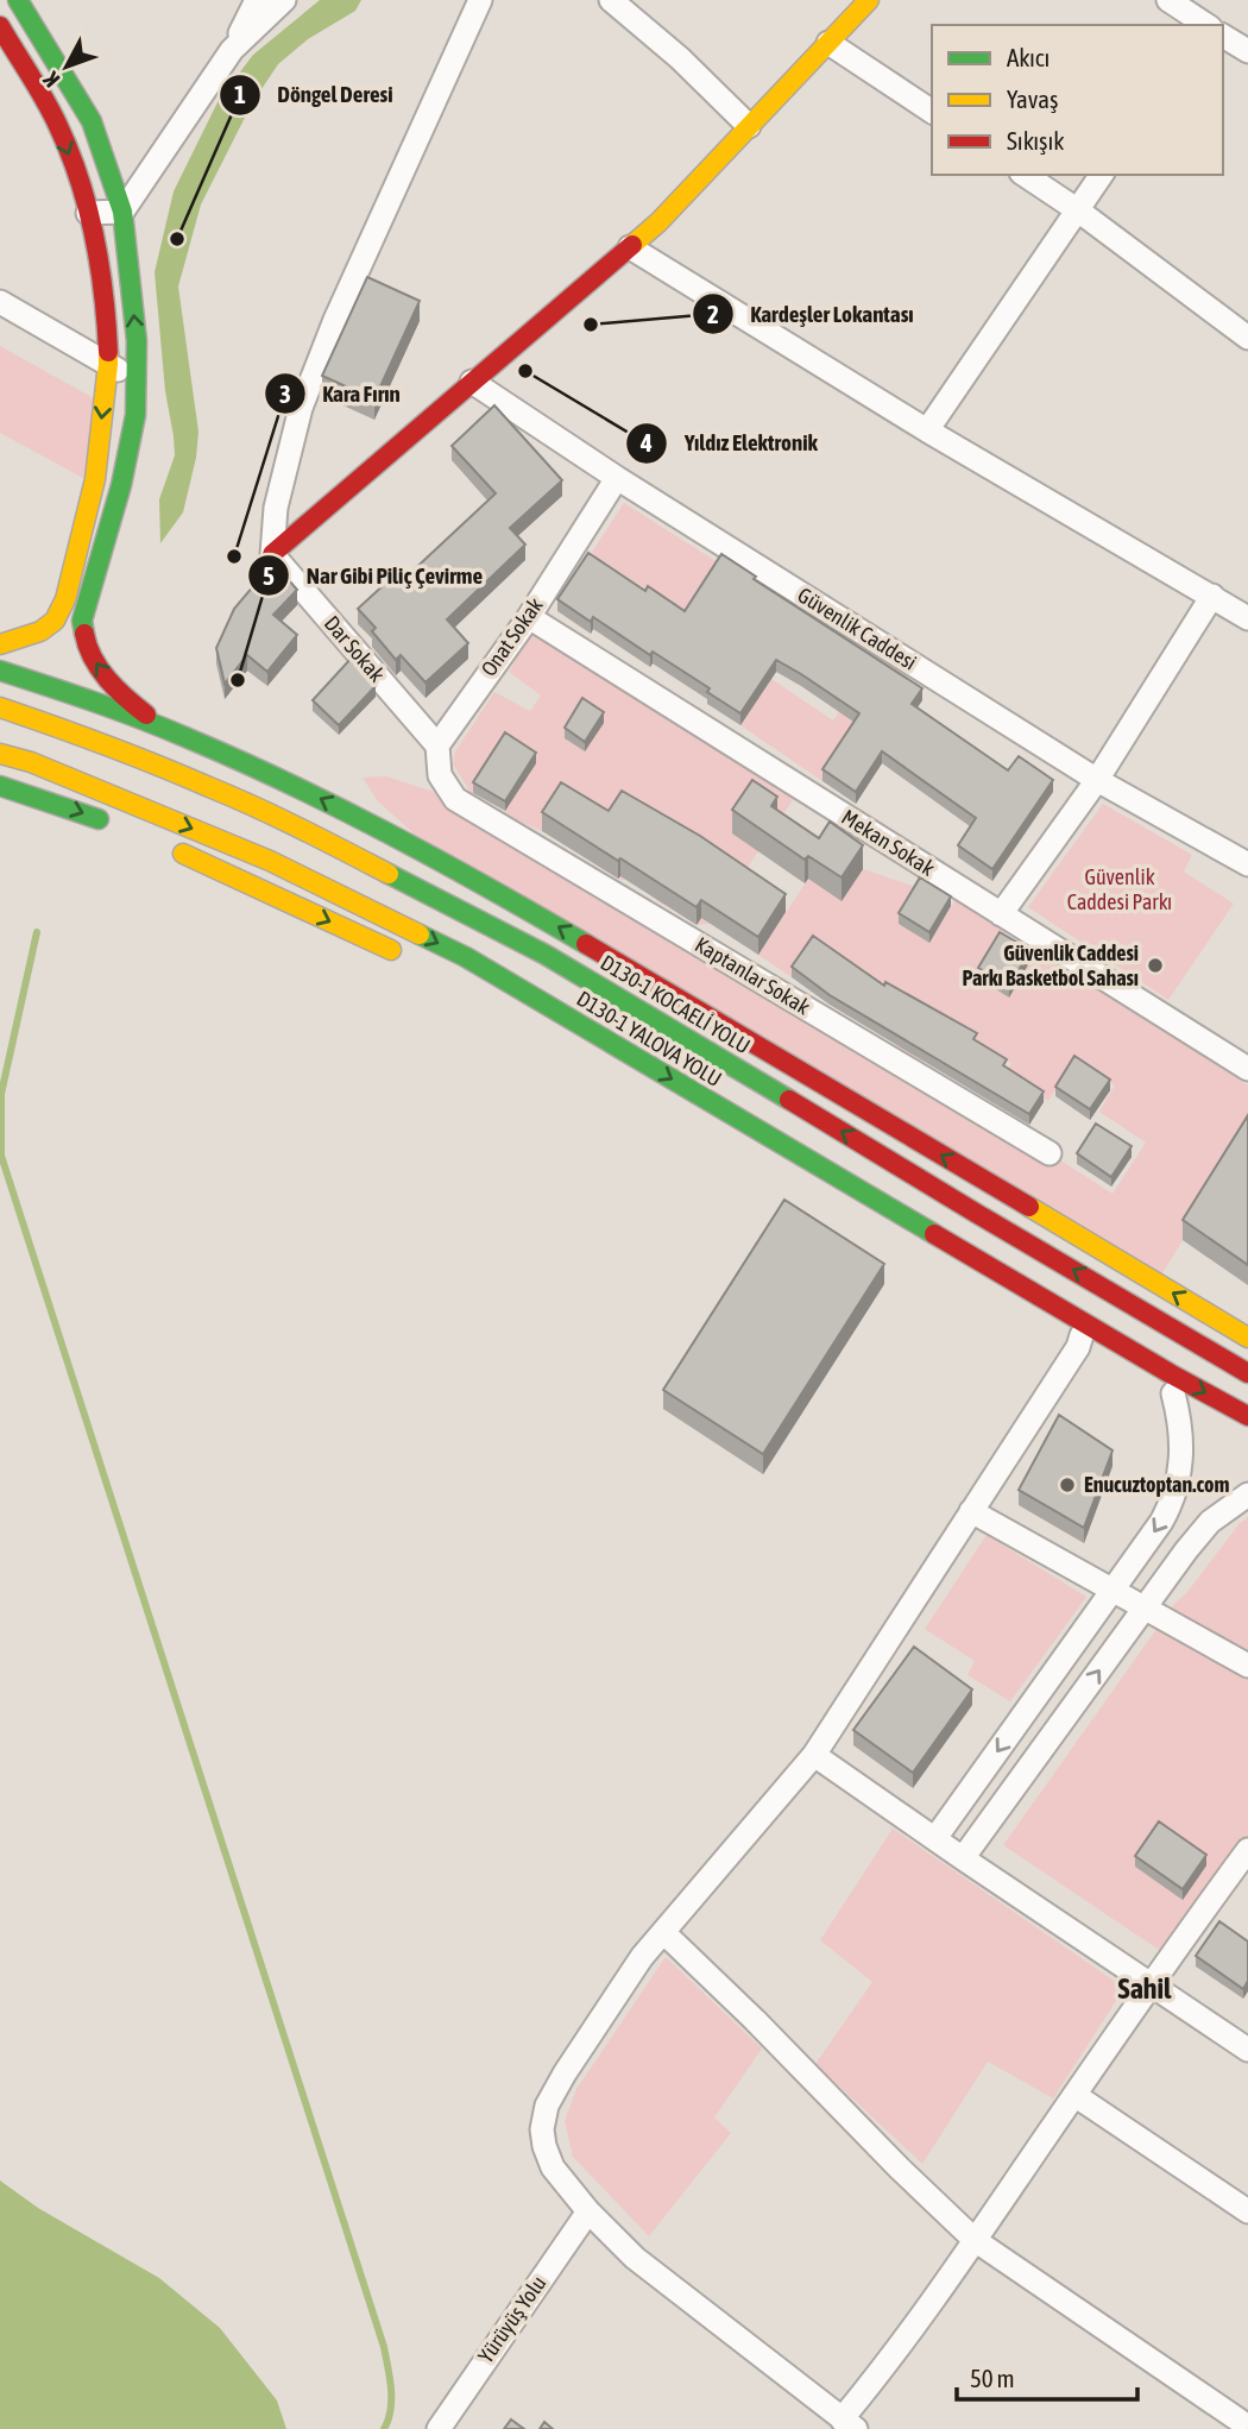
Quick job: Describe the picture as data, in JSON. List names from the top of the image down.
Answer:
{
  "streets": {
    "main road": ["D130-1 KOCAELİ YOLU", "D130-1 YALOVA YOLU"],
    "street": [
      "Güvenlik Caddesi",
      "Onat Sokak",
      "Dar Sokak",
      "Mekan Sokak",
      "Kaptanlar Sokak",
      "Yürüyüş Yolu"
    ]
  },
  "crossings": [
    ["Güvenlik Caddesi", "Onat Sokak"],
    ["Onat Sokak", "Dar Sokak"],
    ["Onat Sokak", "Mekan Sokak"],
    ["Onat Sokak", "Kaptanlar Sokak"],
    ["Dar Sokak", "Kaptanlar Sokak"]
  ],
  "districts": ["Sahil"],
  "parks": ["Güvenlik Caddesi Parkı"],
  "places": [
    "Döngel Deresi",
    "Kardeşler Lokantası",
    "Yıldız Elektronik",
    "Kara Fırın",
    "Nar Gibi Piliç Çevirme",
    "Güvenlik Caddesi Parkı Basketbol Sahası",
    "Enucuztoptan.com"
  ],
  "legend": ["Akıcı", "Yavaş", "Sıkışık"],
  "scale_bar": "50 m",
  "north": "bottom left"
}
